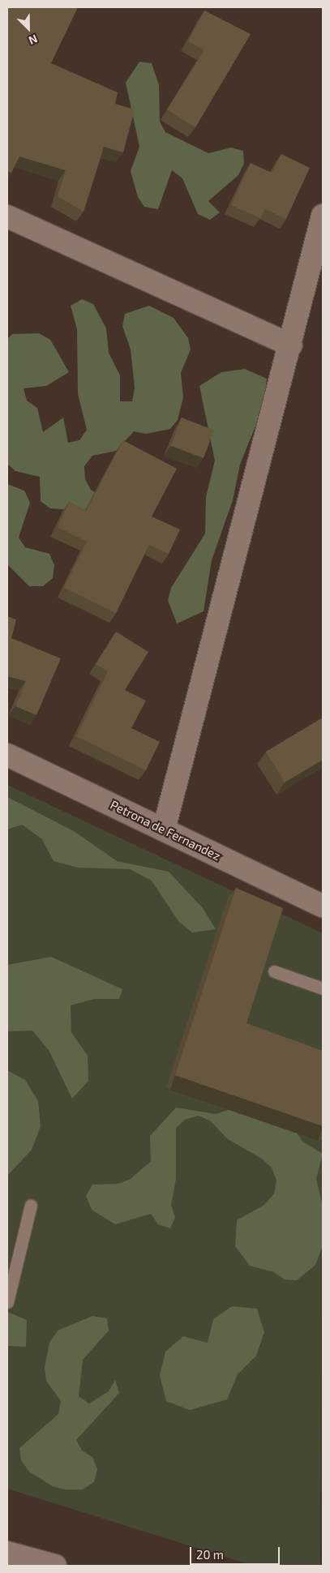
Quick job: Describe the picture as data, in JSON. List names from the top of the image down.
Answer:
{
  "streets": {
    "street": ["Petrona de Fernandez"]
  },
  "scale_bar": "20 m",
  "north": "bottom right"
}
